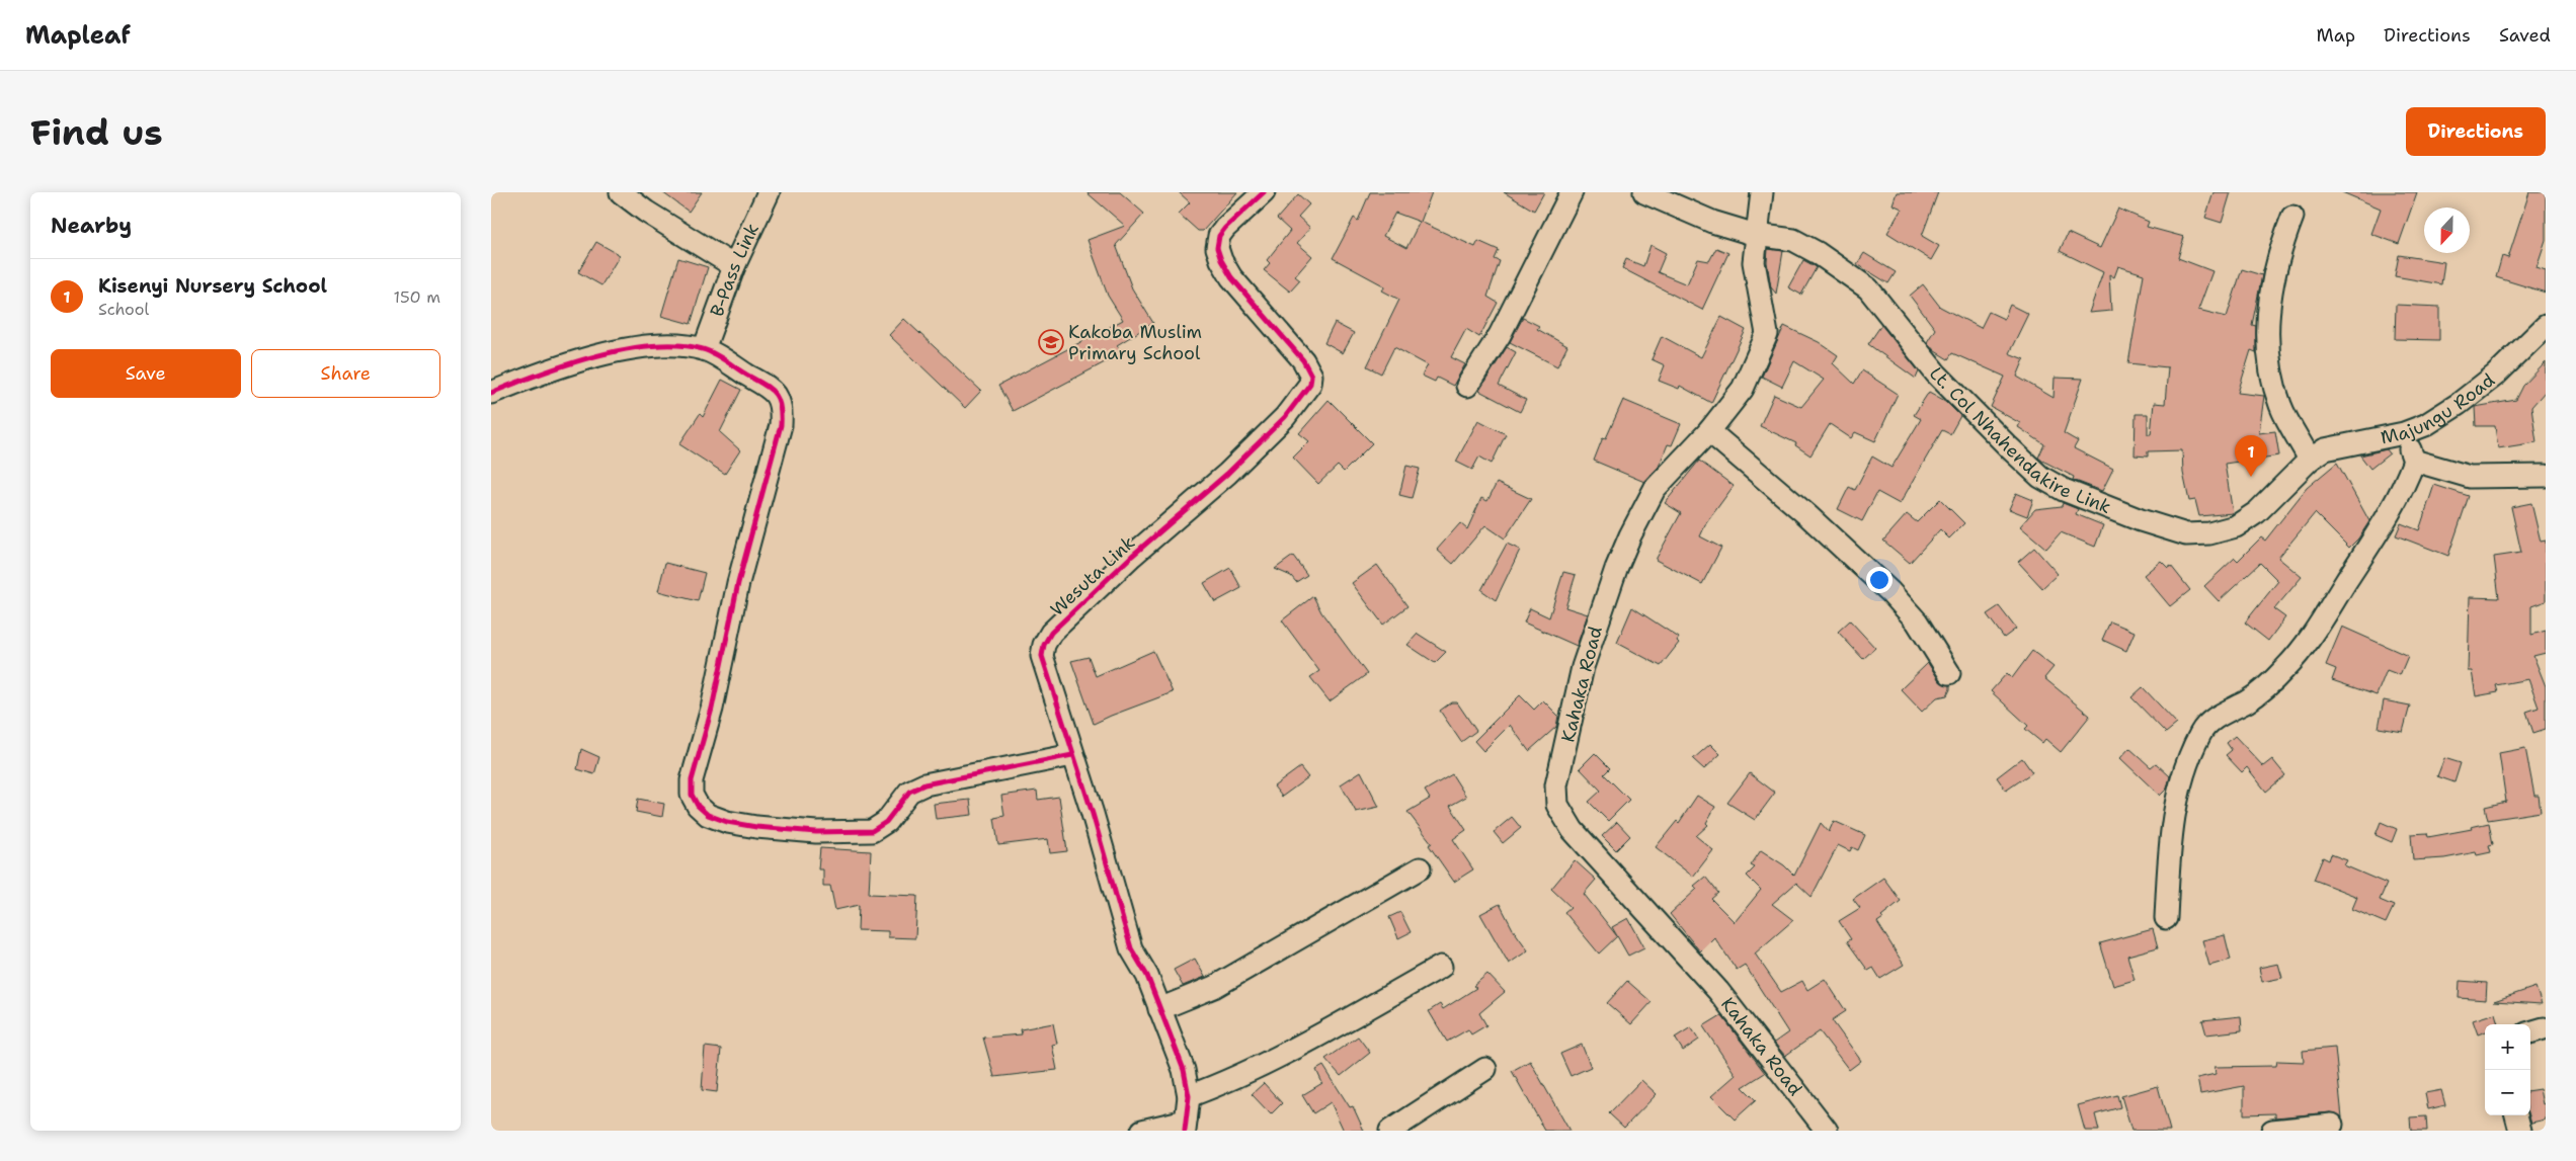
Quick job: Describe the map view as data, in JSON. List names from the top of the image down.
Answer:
{
  "streets": {
    "street": [
      "B-Pass Link",
      "Majungu Road",
      "Lt. Col Nhahendakire Link",
      "Wesuta Link",
      "Kahaka Road"
    ]
  },
  "crossings": [
    ["Majungu Road", "Lt. Col Nhahendakire Link"],
    ["Lt. Col Nhahendakire Link", "Kahaka Road"]
  ],
  "places": {
    "school or university": ["Kakoba Muslim Primary School"]
  },
  "north": "bottom",
  "page": {
    "header": "Mapleaf",
    "nav": ["Map", "Directions", "Saved"],
    "buttons": [
      "Directions",
      ["Save", "Share"]
    ],
    "title": "Find us",
    "heading": "Nearby",
    "list": [
      {
        "mark": "1",
        "name": "Kisenyi Nursery School",
        "note": "School",
        "value": "150 m"
      }
    ],
    "pins": "1",
    "map_buttons": ["+", "−"]
  }
}
